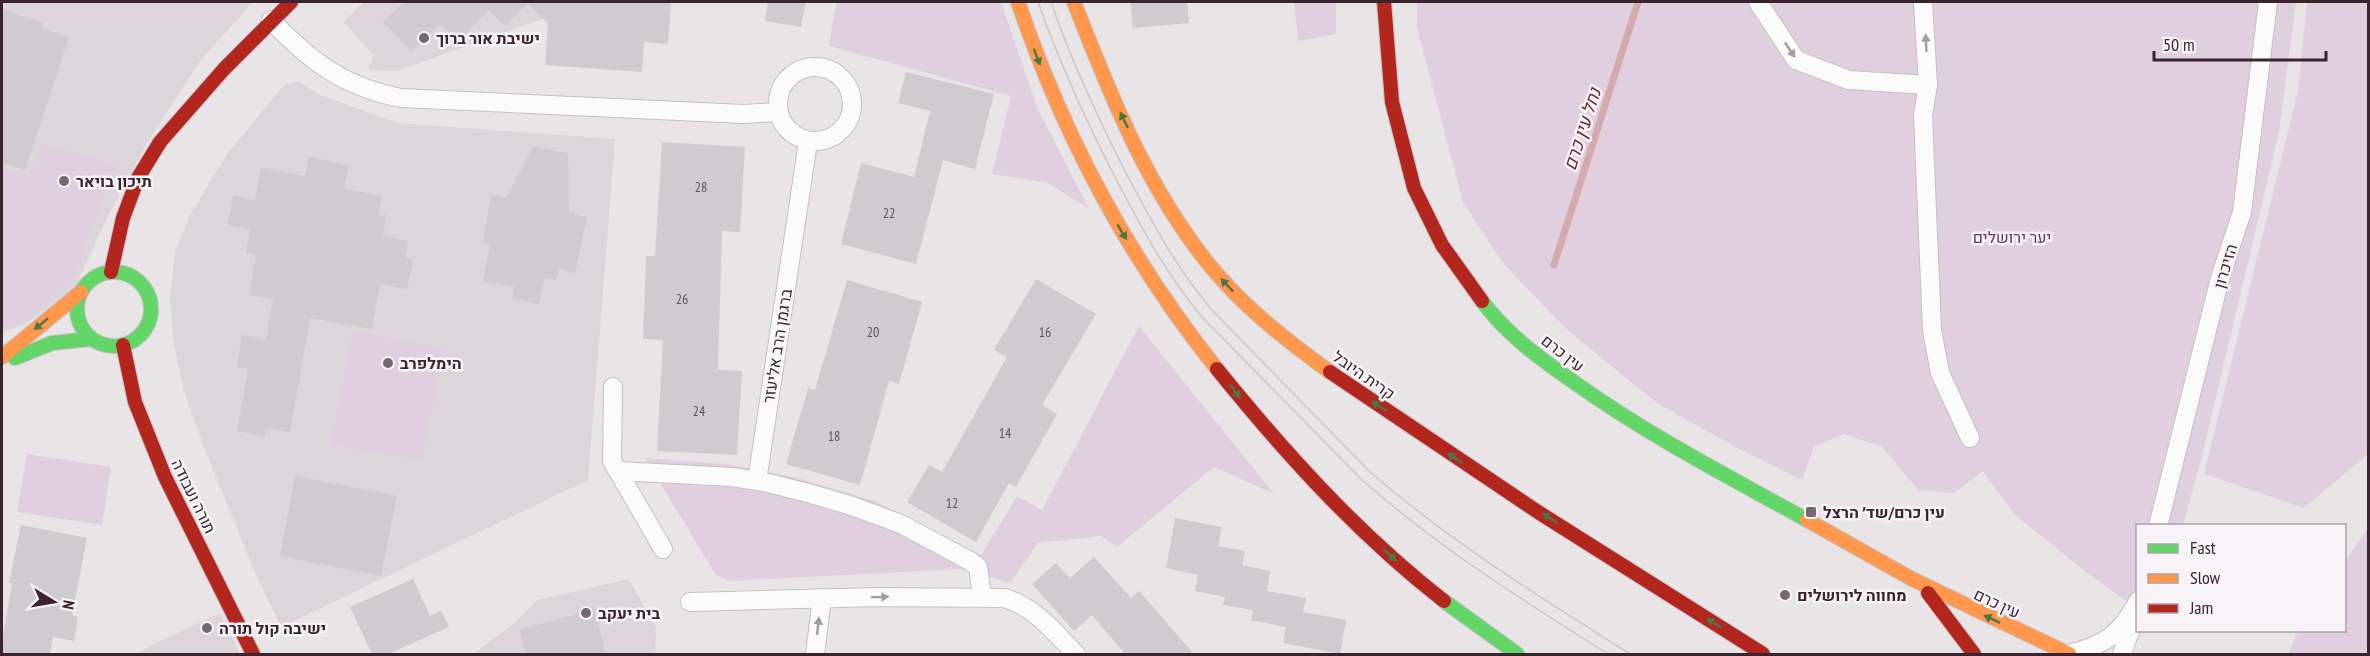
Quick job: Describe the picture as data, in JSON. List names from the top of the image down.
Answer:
{
  "streets": {
    "main road": ["עין כרם", "קרית היובל", "תורה ועבודה"],
    "street": ["הזיכרון", "ברגמן הרב אליעזר"]
  },
  "water": ["נחל עין כרם"],
  "parks": ["יער ירושלים"],
  "places": {
    "other": [
      "ישיבת אור ברוך",
      "תיכון בויאר",
      "הימלפרב",
      "מחווה לירושלים",
      "בית יעקב",
      "ישיבה קול תורה"
    ],
    "transit": ["עין כרם/שד׳ הרצל"]
  },
  "house_numbers": [
    "28",
    "22",
    "26",
    "20",
    "16",
    "24",
    "14",
    "18",
    "12"
  ],
  "legend": ["Fast", "Slow", "Jam"],
  "scale_bar": "50 m",
  "north": "right"
}
